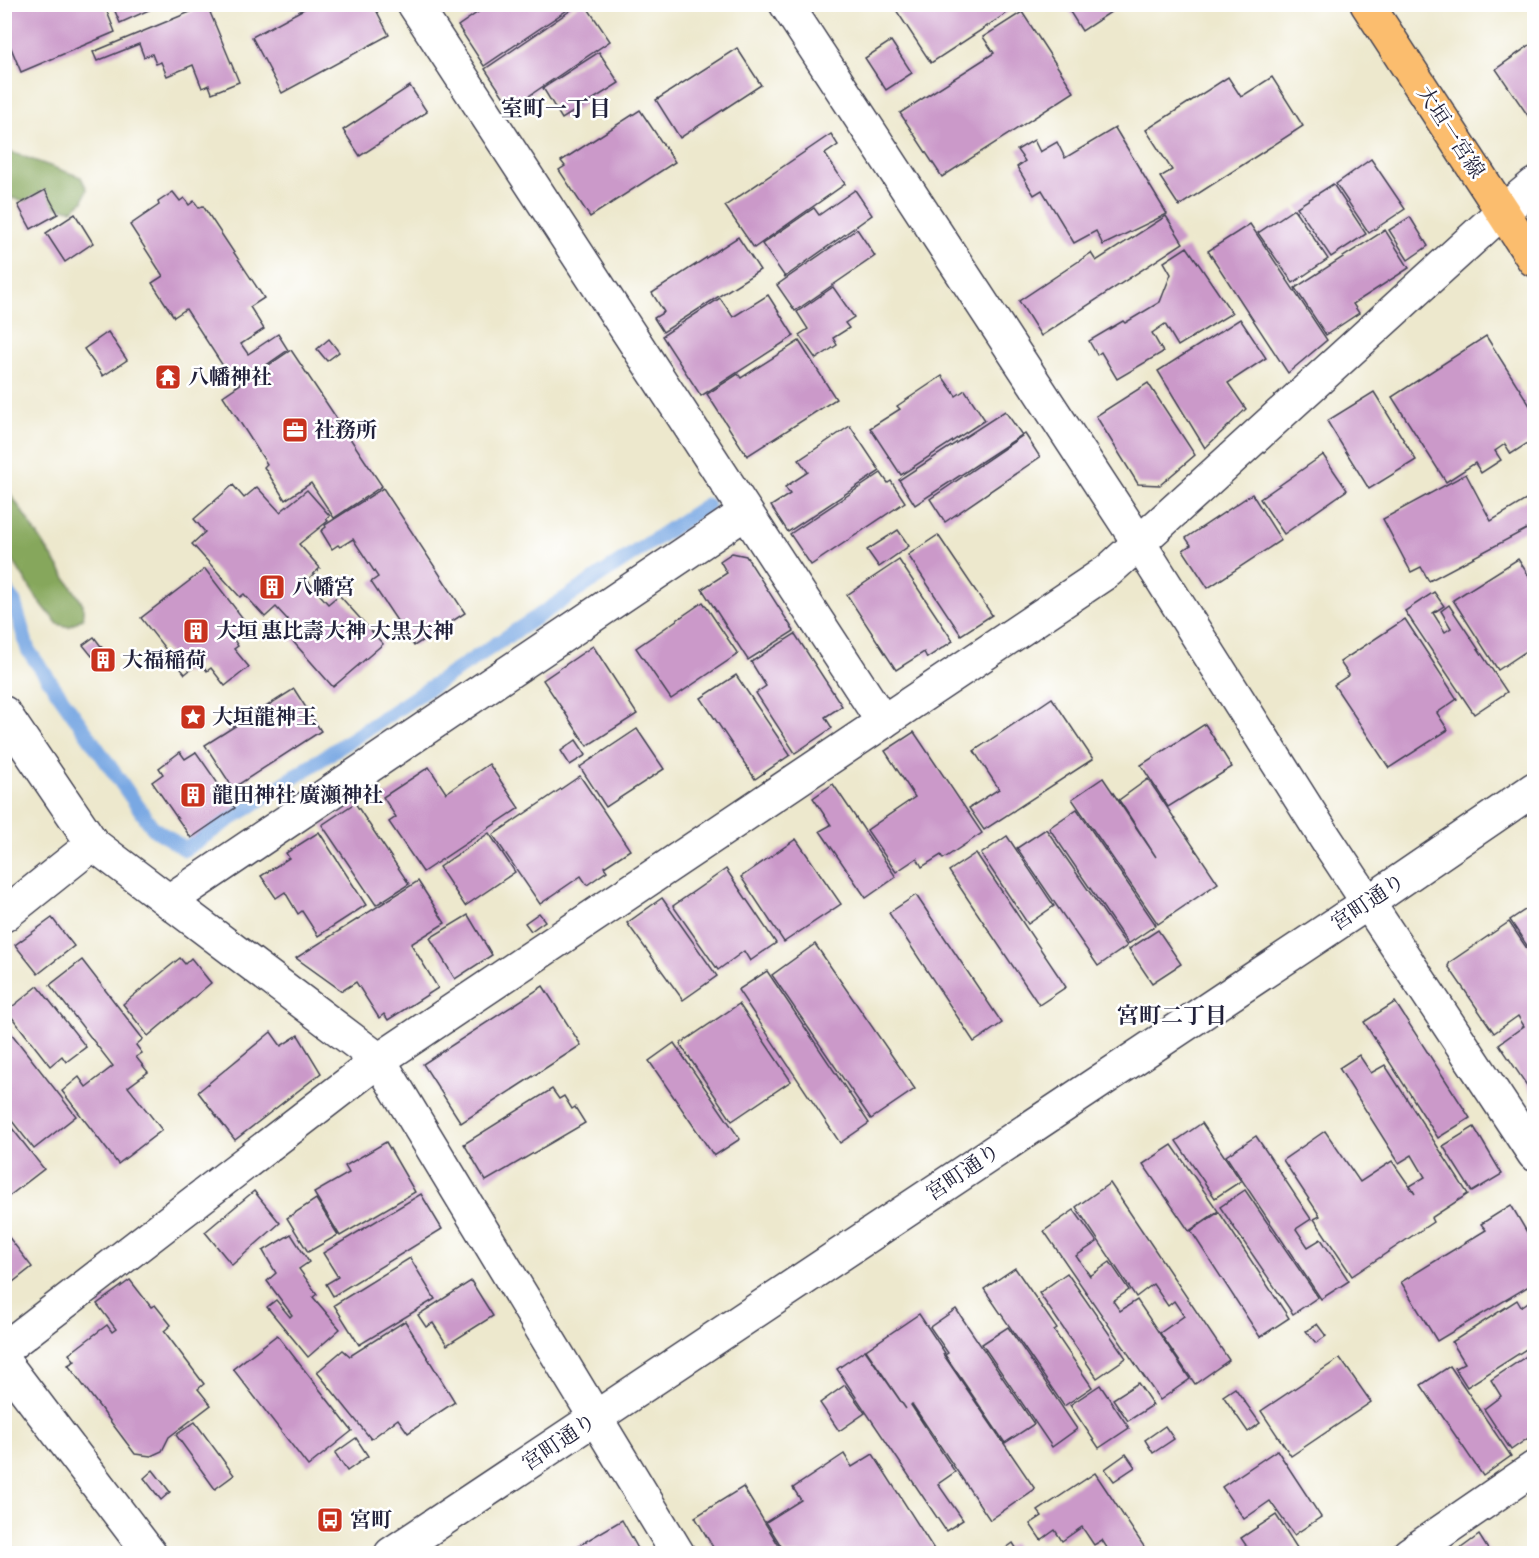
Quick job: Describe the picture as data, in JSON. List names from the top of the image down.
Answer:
{
  "streets": {
    "main road": ["大垣一宮線"],
    "street": ["宮町通り"]
  },
  "districts": ["室町一丁目", "宮町二丁目"],
  "places": {
    "temple": ["八幡神社"],
    "office": ["社務所"],
    "building": [
      "八幡宮",
      "大垣 惠比壽大神 大黒大神",
      "大福稲荷",
      "龍田神社 廣瀬神社"
    ],
    "place": ["大垣龍神王"],
    "bus stop": ["宮町"]
  }
}
